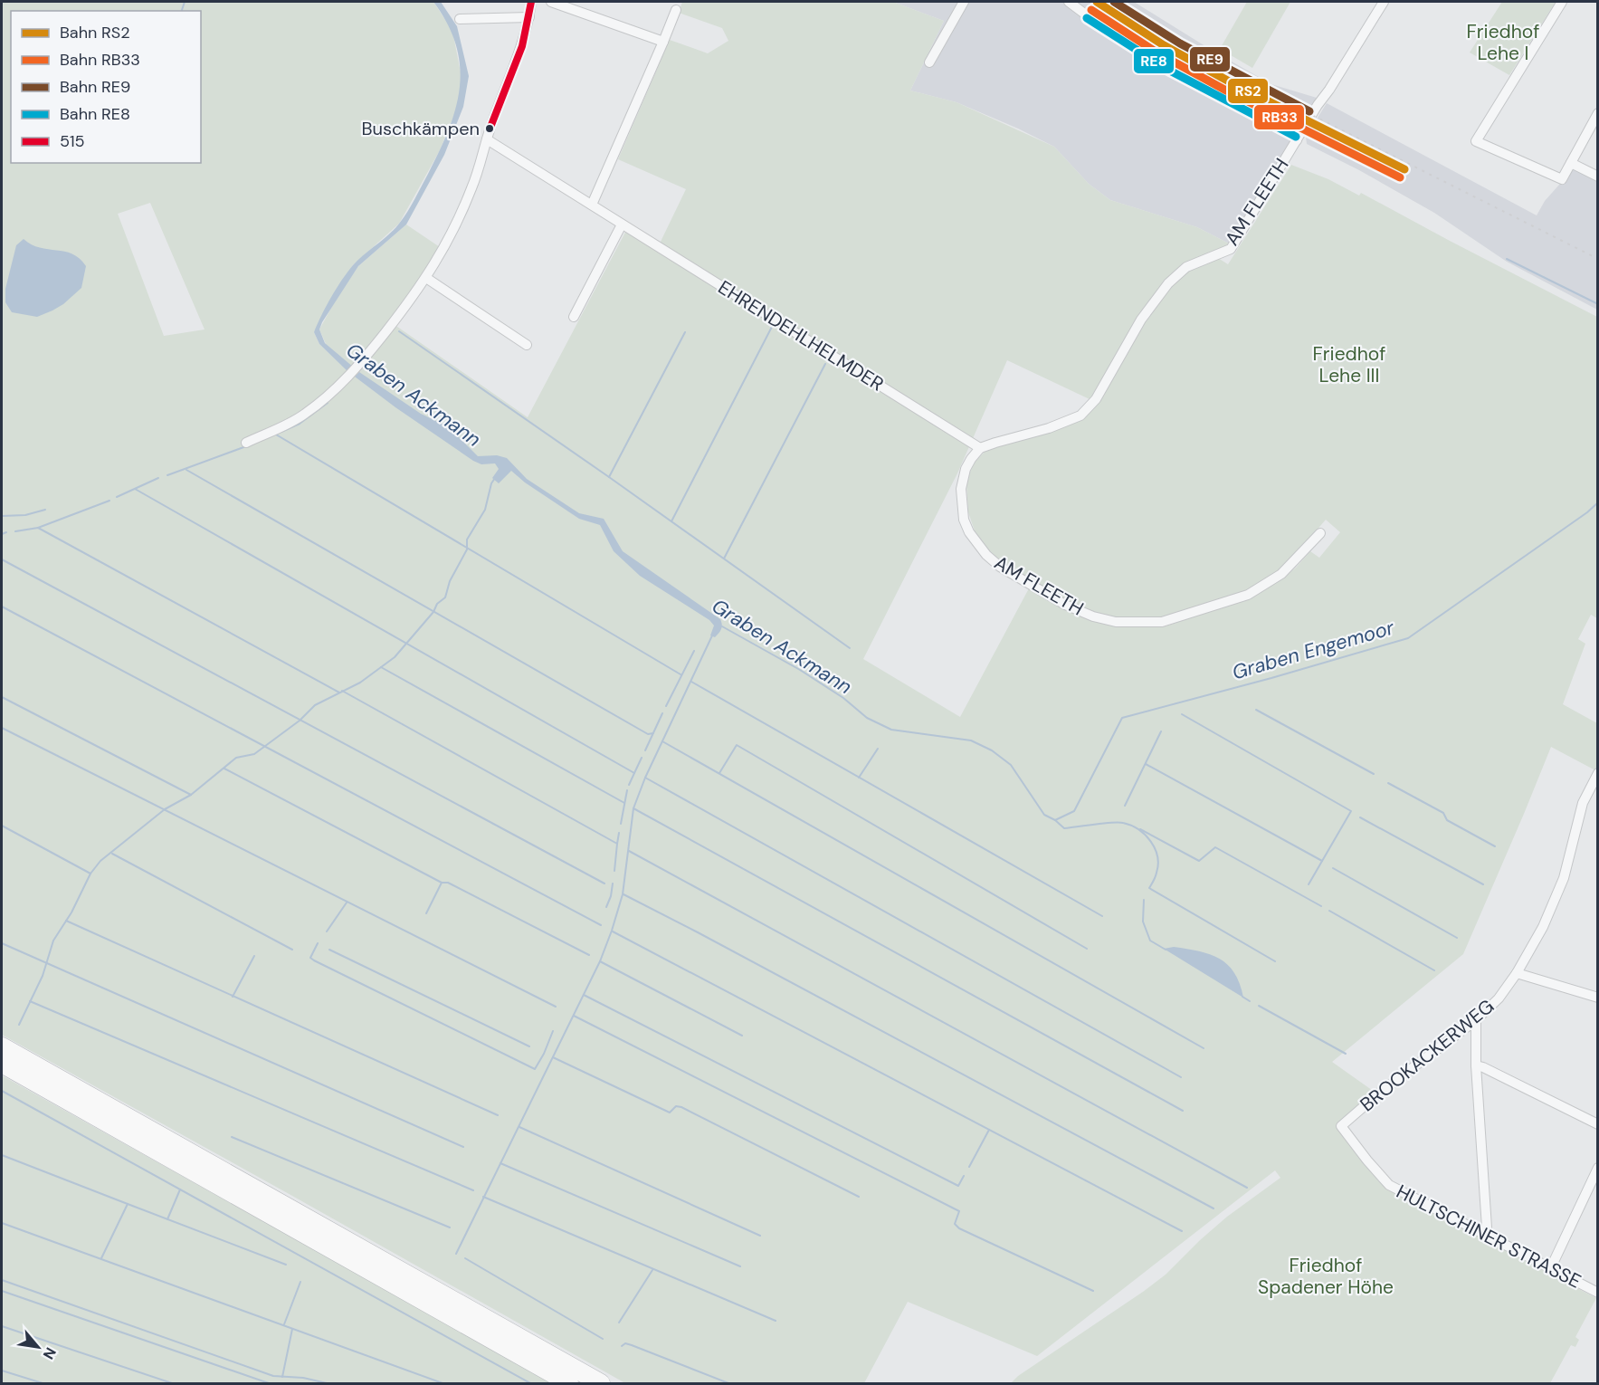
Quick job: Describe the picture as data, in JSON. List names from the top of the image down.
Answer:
{
  "streets": {
    "street": [
      "AM FLEETH",
      "EHRENDEHLHELMDER",
      "BROOKACKERWEG",
      "HULTSCHINER STRASSE"
    ]
  },
  "crossings": [
    ["AM FLEETH", "EHRENDEHLHELMDER"],
    ["BROOKACKERWEG", "HULTSCHINER STRASSE"]
  ],
  "water": ["Graben Ackmann", "Graben Engemoor"],
  "parks": ["Friedhof Lehe I", "Friedhof Lehe III", "Friedhof Spadener Höhe"],
  "places": ["Buschkämpen"],
  "lines": [
    "rail line RS2",
    "rail line RE9",
    "transit line 515",
    "rail line RB33",
    "rail line RE8"
  ],
  "legend": [
    "Bahn RS2",
    "Bahn RB33",
    "Bahn RE9",
    "Bahn RE8",
    "515"
  ],
  "north": "bottom right"
}
